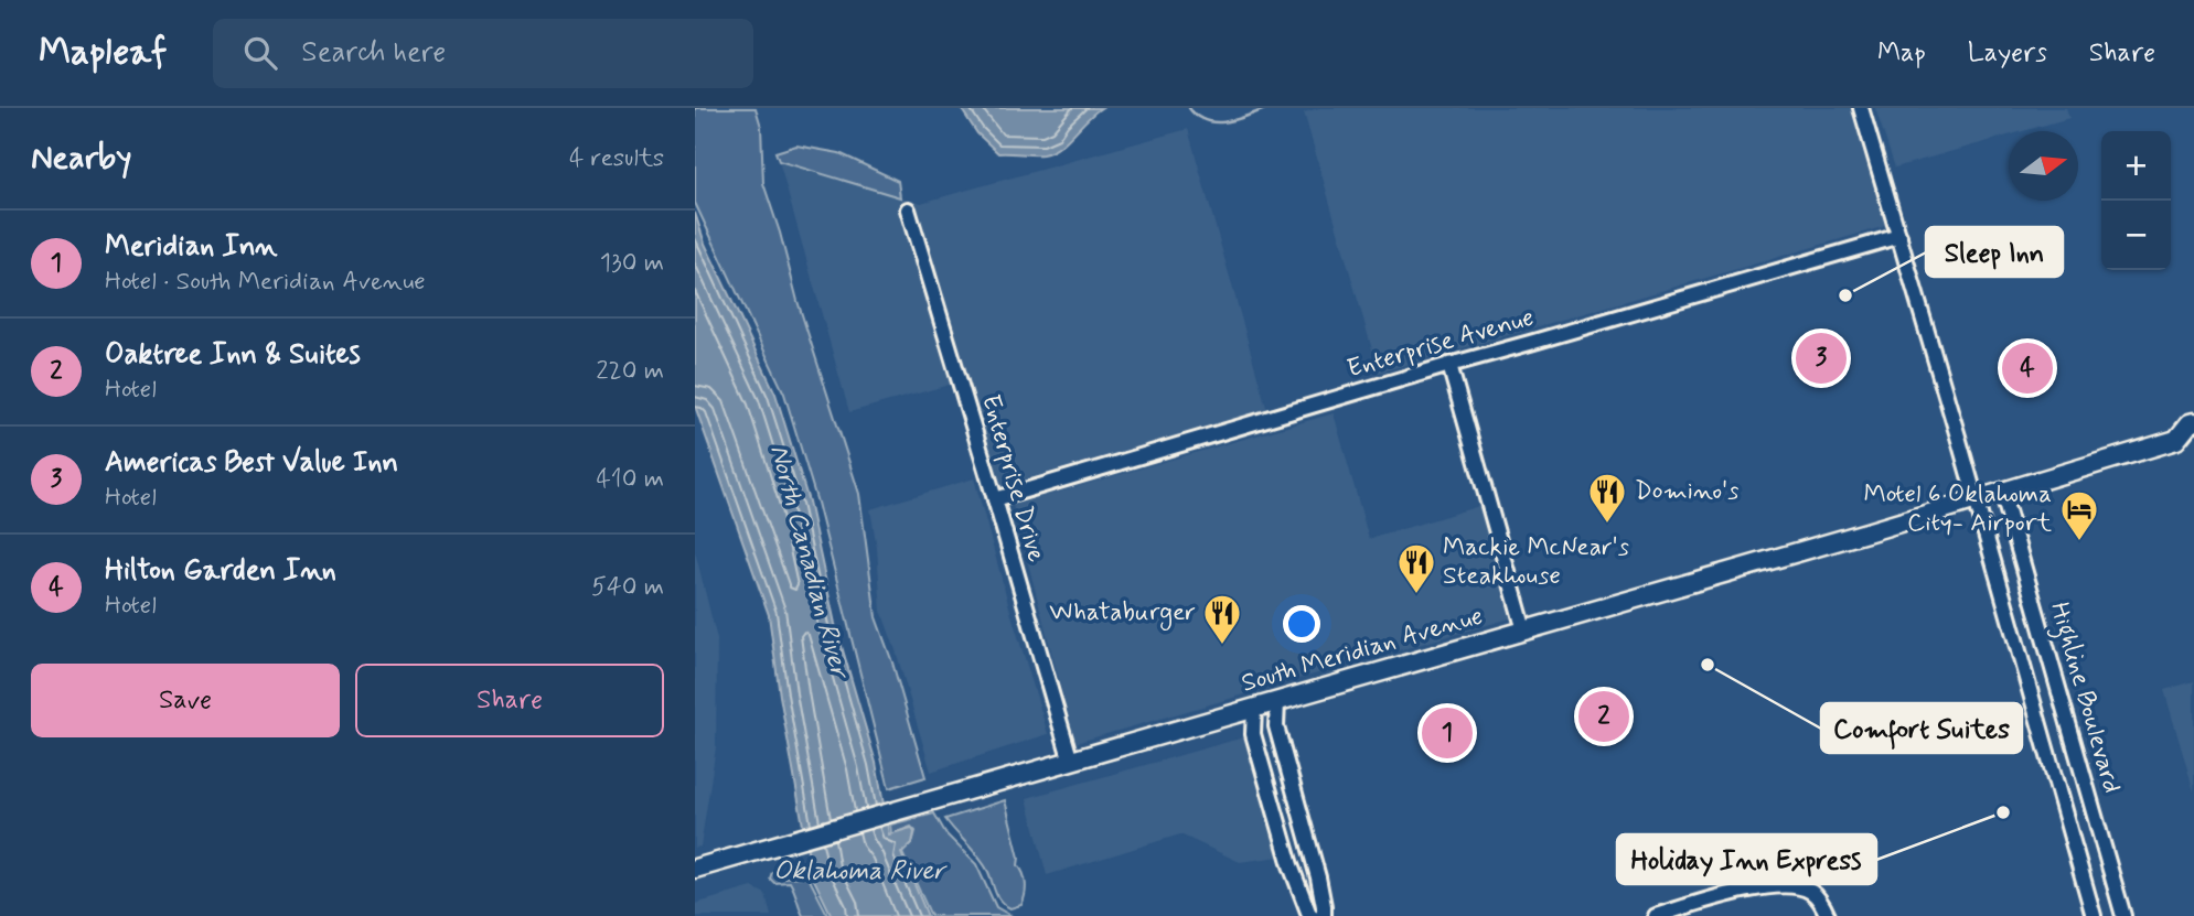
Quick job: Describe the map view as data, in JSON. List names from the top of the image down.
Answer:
{
  "streets": {
    "main road": ["South Meridian Avenue"],
    "street": ["Enterprise Avenue", "Enterprise Drive", "Highline Boulevard"]
  },
  "crossings": [
    ["Enterprise Avenue", "Enterprise Drive"],
    ["Enterprise Avenue", "Highline Boulevard"],
    ["Enterprise Drive", "South Meridian Avenue"],
    ["South Meridian Avenue", "Highline Boulevard"]
  ],
  "water": ["North Canadian River", "Oklahoma River"],
  "places": {
    "other": ["Sleep Inn", "Comfort Suites", "Holiday Inn Express"],
    "restaurant": ["Domino's", "Mackie McNear's Steakhouse", "Whataburger"],
    "hotel": ["Motel 6 Oklahoma City- Airport"]
  },
  "north": "right",
  "page": {
    "header": "Mapleaf",
    "search": "Search here",
    "nav": ["Map", "Layers", "Share"],
    "heading": ["Nearby", "4 results"],
    "map_buttons": ["+", "−"],
    "list": [
      {
        "mark": "1",
        "name": "Meridian Inn",
        "note": "Hotel · South Meridian Avenue",
        "value": "130 m"
      },
      {
        "mark": "2",
        "name": "Oaktree Inn & Suites",
        "note": "Hotel",
        "value": "220 m"
      },
      {
        "mark": "3",
        "name": "Americas Best Value Inn",
        "note": "Hotel",
        "value": "410 m"
      },
      {
        "mark": "4",
        "name": "Hilton Garden Inn",
        "note": "Hotel",
        "value": "540 m"
      }
    ],
    "pins": [
      "3",
      "4",
      "2",
      "1"
    ],
    "buttons": ["Save", "Share"]
  }
}
